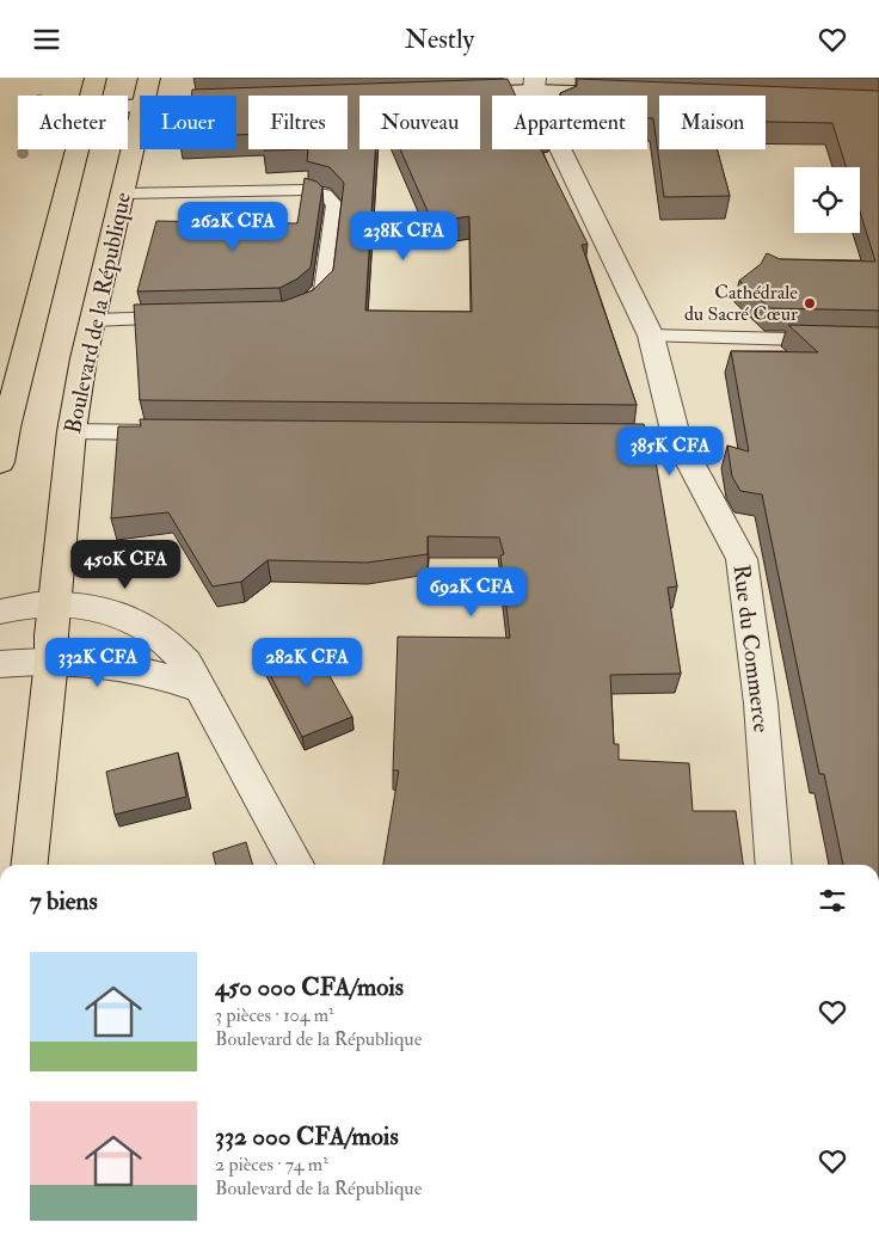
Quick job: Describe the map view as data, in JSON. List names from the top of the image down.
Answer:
{
  "streets": {
    "highway": ["Boulevard de la République"],
    "street": ["Rue du Commerce"]
  },
  "places": ["Cathédrale du Sacré Cœur"],
  "page": {
    "header": "Nestly",
    "chip": [
      "Acheter",
      "Louer",
      "Filtres",
      "Nouveau",
      "Appartement",
      "Maison"
    ],
    "price": [
      "262K CFA",
      "238K CFA",
      "385K CFA",
      "450K CFA",
      "692K CFA",
      "332K CFA",
      "282K CFA"
    ],
    "heading": "7 biens",
    "list": [
      {
        "name": "450 000 CFA/mois",
        "note": "3 pièces · 104 m² · Boulevard de la République"
      },
      {
        "name": "332 000 CFA/mois",
        "note": "2 pièces · 74 m² · Boulevard de la République"
      }
    ]
  }
}
